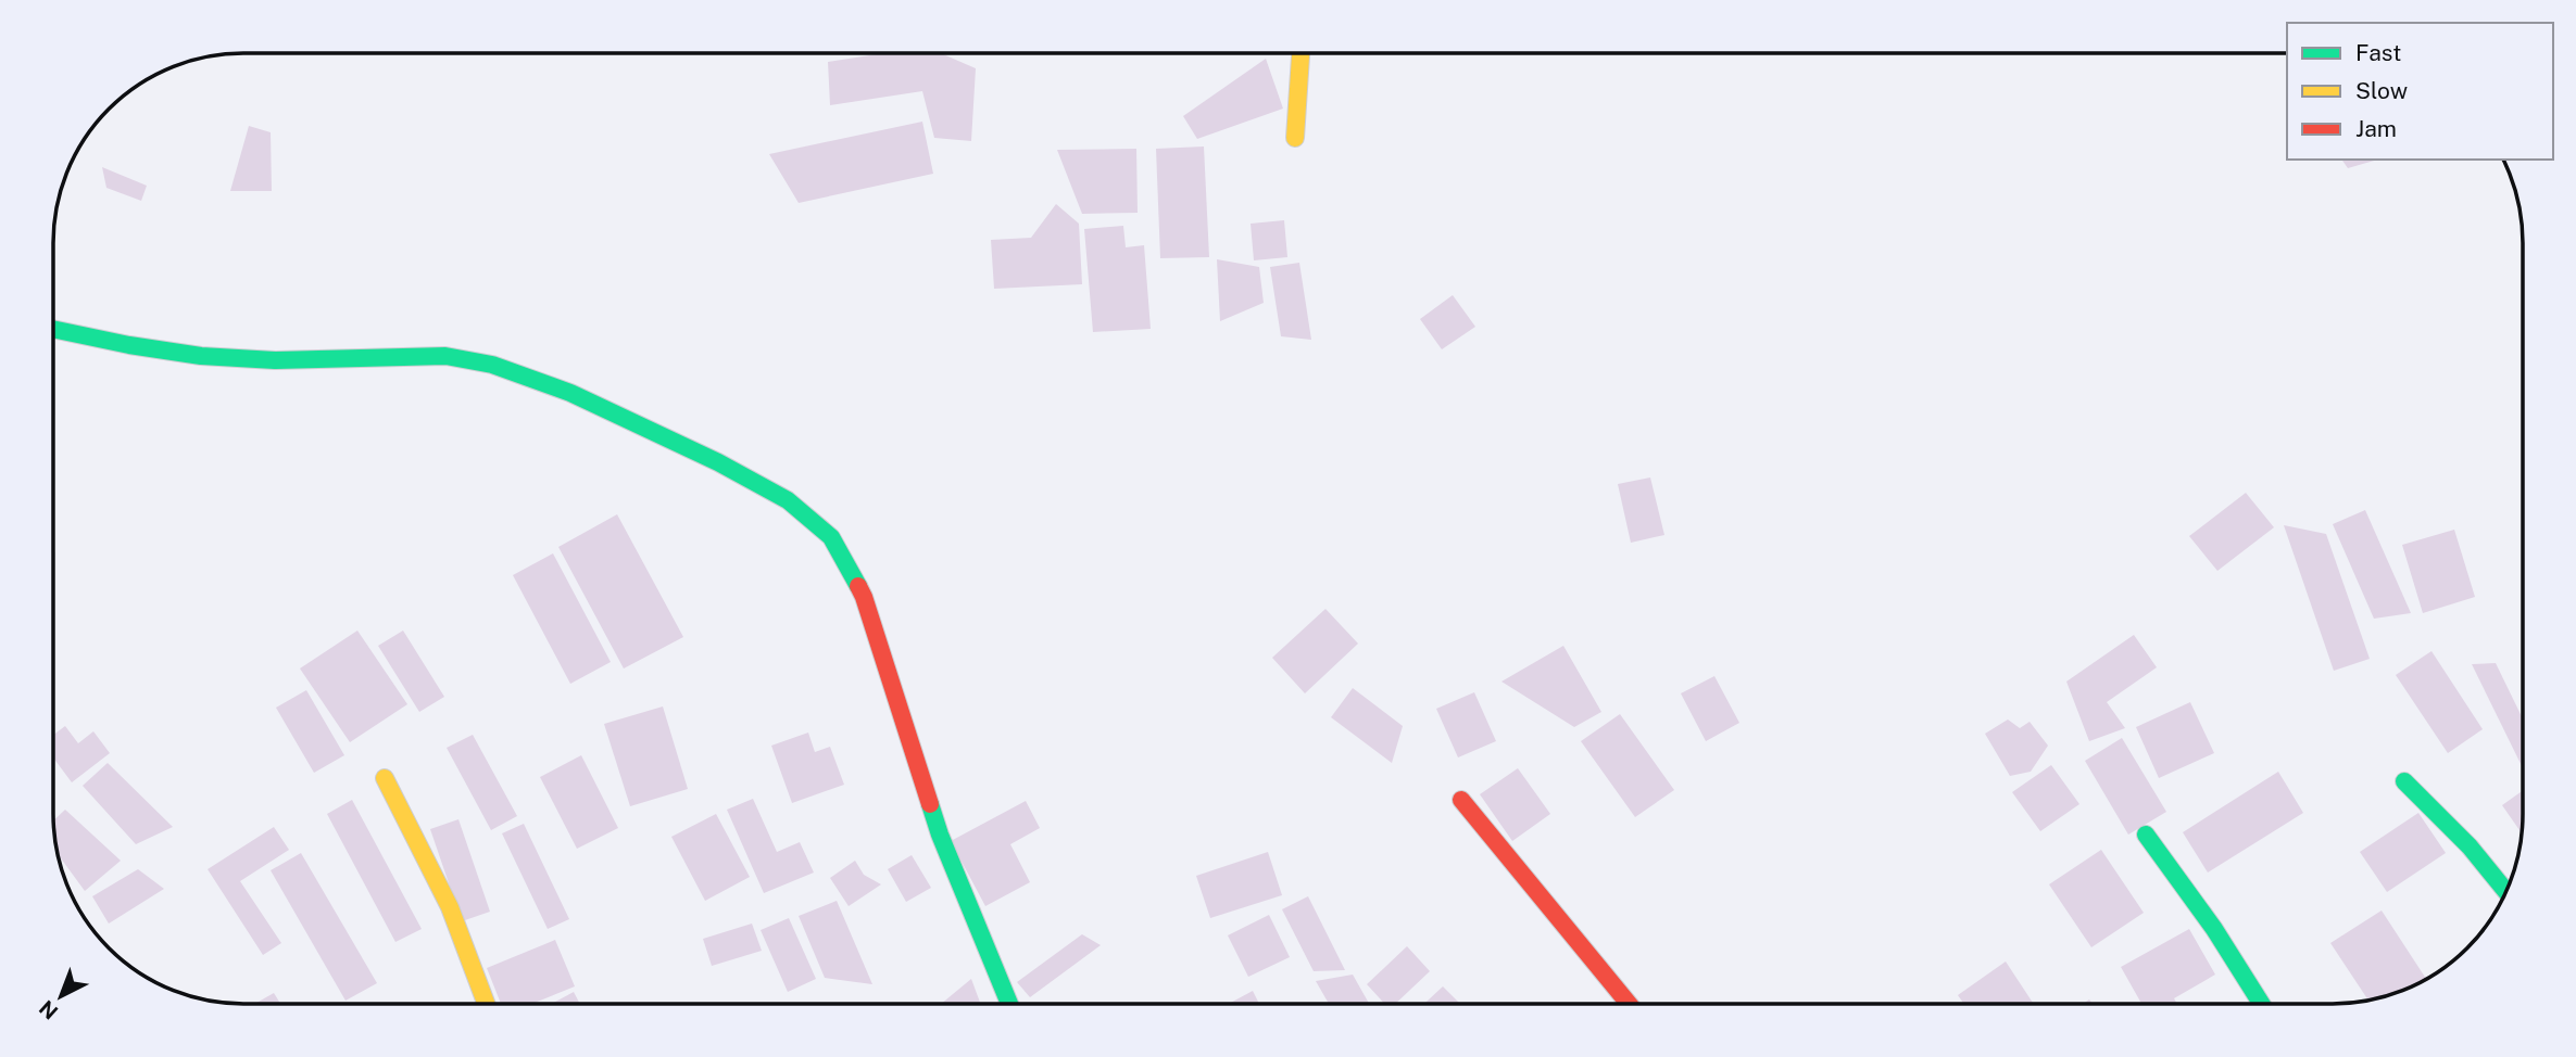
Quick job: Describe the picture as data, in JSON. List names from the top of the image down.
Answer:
{
  "legend": ["Fast", "Slow", "Jam"],
  "north": "bottom left"
}
